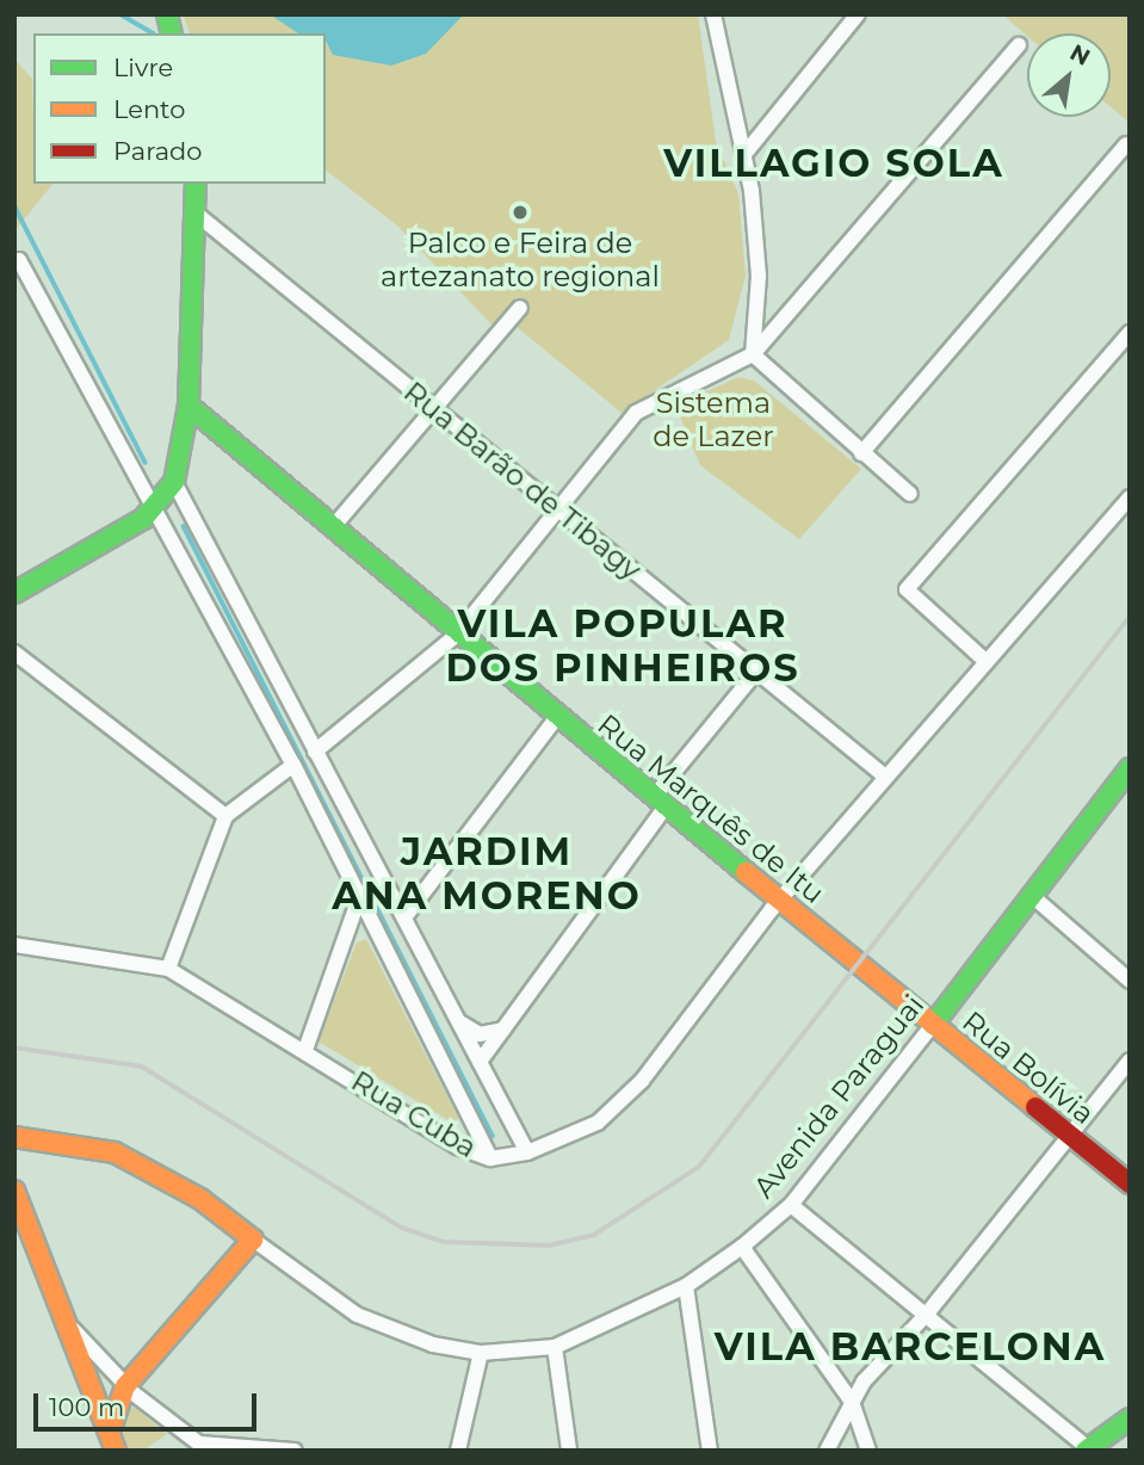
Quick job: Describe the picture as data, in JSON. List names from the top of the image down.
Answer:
{
  "streets": {
    "street": [
      "Rua Barão de Tibagy",
      "Rua Marquês de Itu",
      "Rua Bolívia",
      "Avenida Paraguai",
      "Rua Cuba"
    ]
  },
  "crossings": [
    ["Rua Barão de Tibagy", "Rua Cuba"],
    ["Rua Marquês de Itu", "Rua Bolívia"],
    ["Rua Marquês de Itu", "Avenida Paraguai"],
    ["Rua Marquês de Itu", "Rua Cuba"],
    ["Rua Bolívia", "Avenida Paraguai"]
  ],
  "districts": [
    "VILLAGIO SOLA",
    "VILA POPULAR DOS PINHEIROS",
    "JARDIM ANA MORENO",
    "VILA BARCELONA"
  ],
  "parks": ["Sistema de Lazer"],
  "places": ["Palco e Feira de artezanato regional"],
  "legend": ["Livre", "Lento", "Parado"],
  "scale_bar": "100 m",
  "north": "top right"
}
